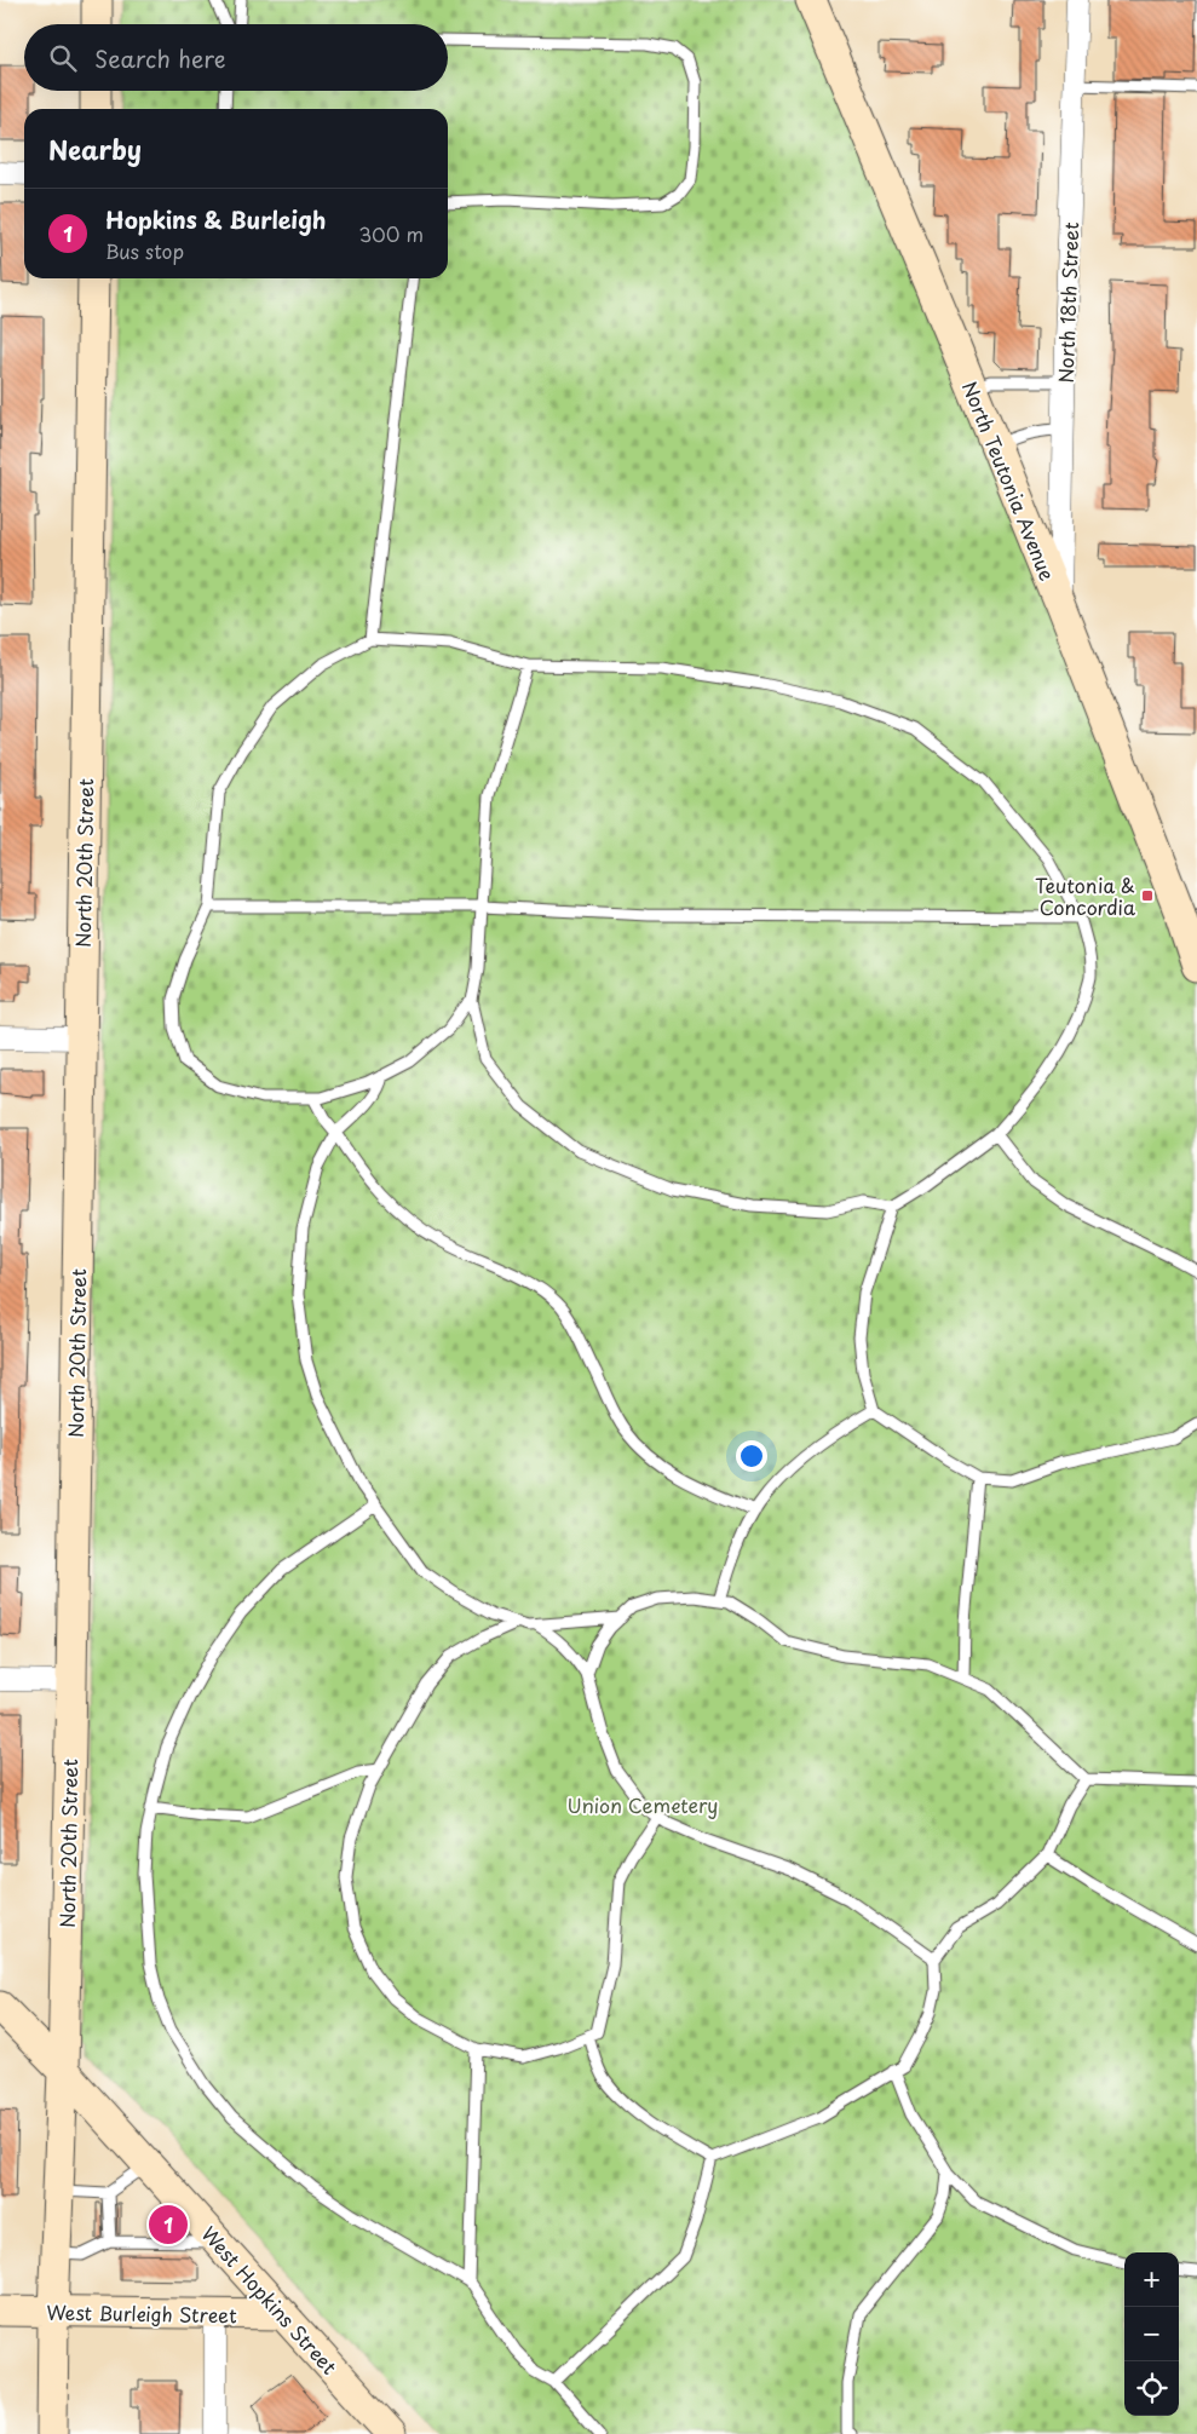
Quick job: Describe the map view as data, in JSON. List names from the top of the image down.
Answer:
{
  "streets": {
    "main road": [
      "North Teutonia Avenue",
      "North 20th Street",
      "West Hopkins Street",
      "West Burleigh Street"
    ],
    "street": ["North 18th Street"]
  },
  "crossings": [
    ["North 18th Street", "North Teutonia Avenue"],
    ["North 20th Street", "West Hopkins Street"],
    ["North 20th Street", "West Burleigh Street"],
    ["West Hopkins Street", "West Burleigh Street"]
  ],
  "parks": ["Union Cemetery"],
  "places": {
    "transit": ["Teutonia & Concordia"]
  },
  "page": {
    "search": "Search here",
    "heading": "Nearby",
    "list": [
      {
        "mark": "1",
        "name": "Hopkins & Burleigh",
        "note": "Bus stop",
        "value": "300 m"
      }
    ],
    "pins": "1",
    "map_buttons": ["+", "−"]
  }
}
